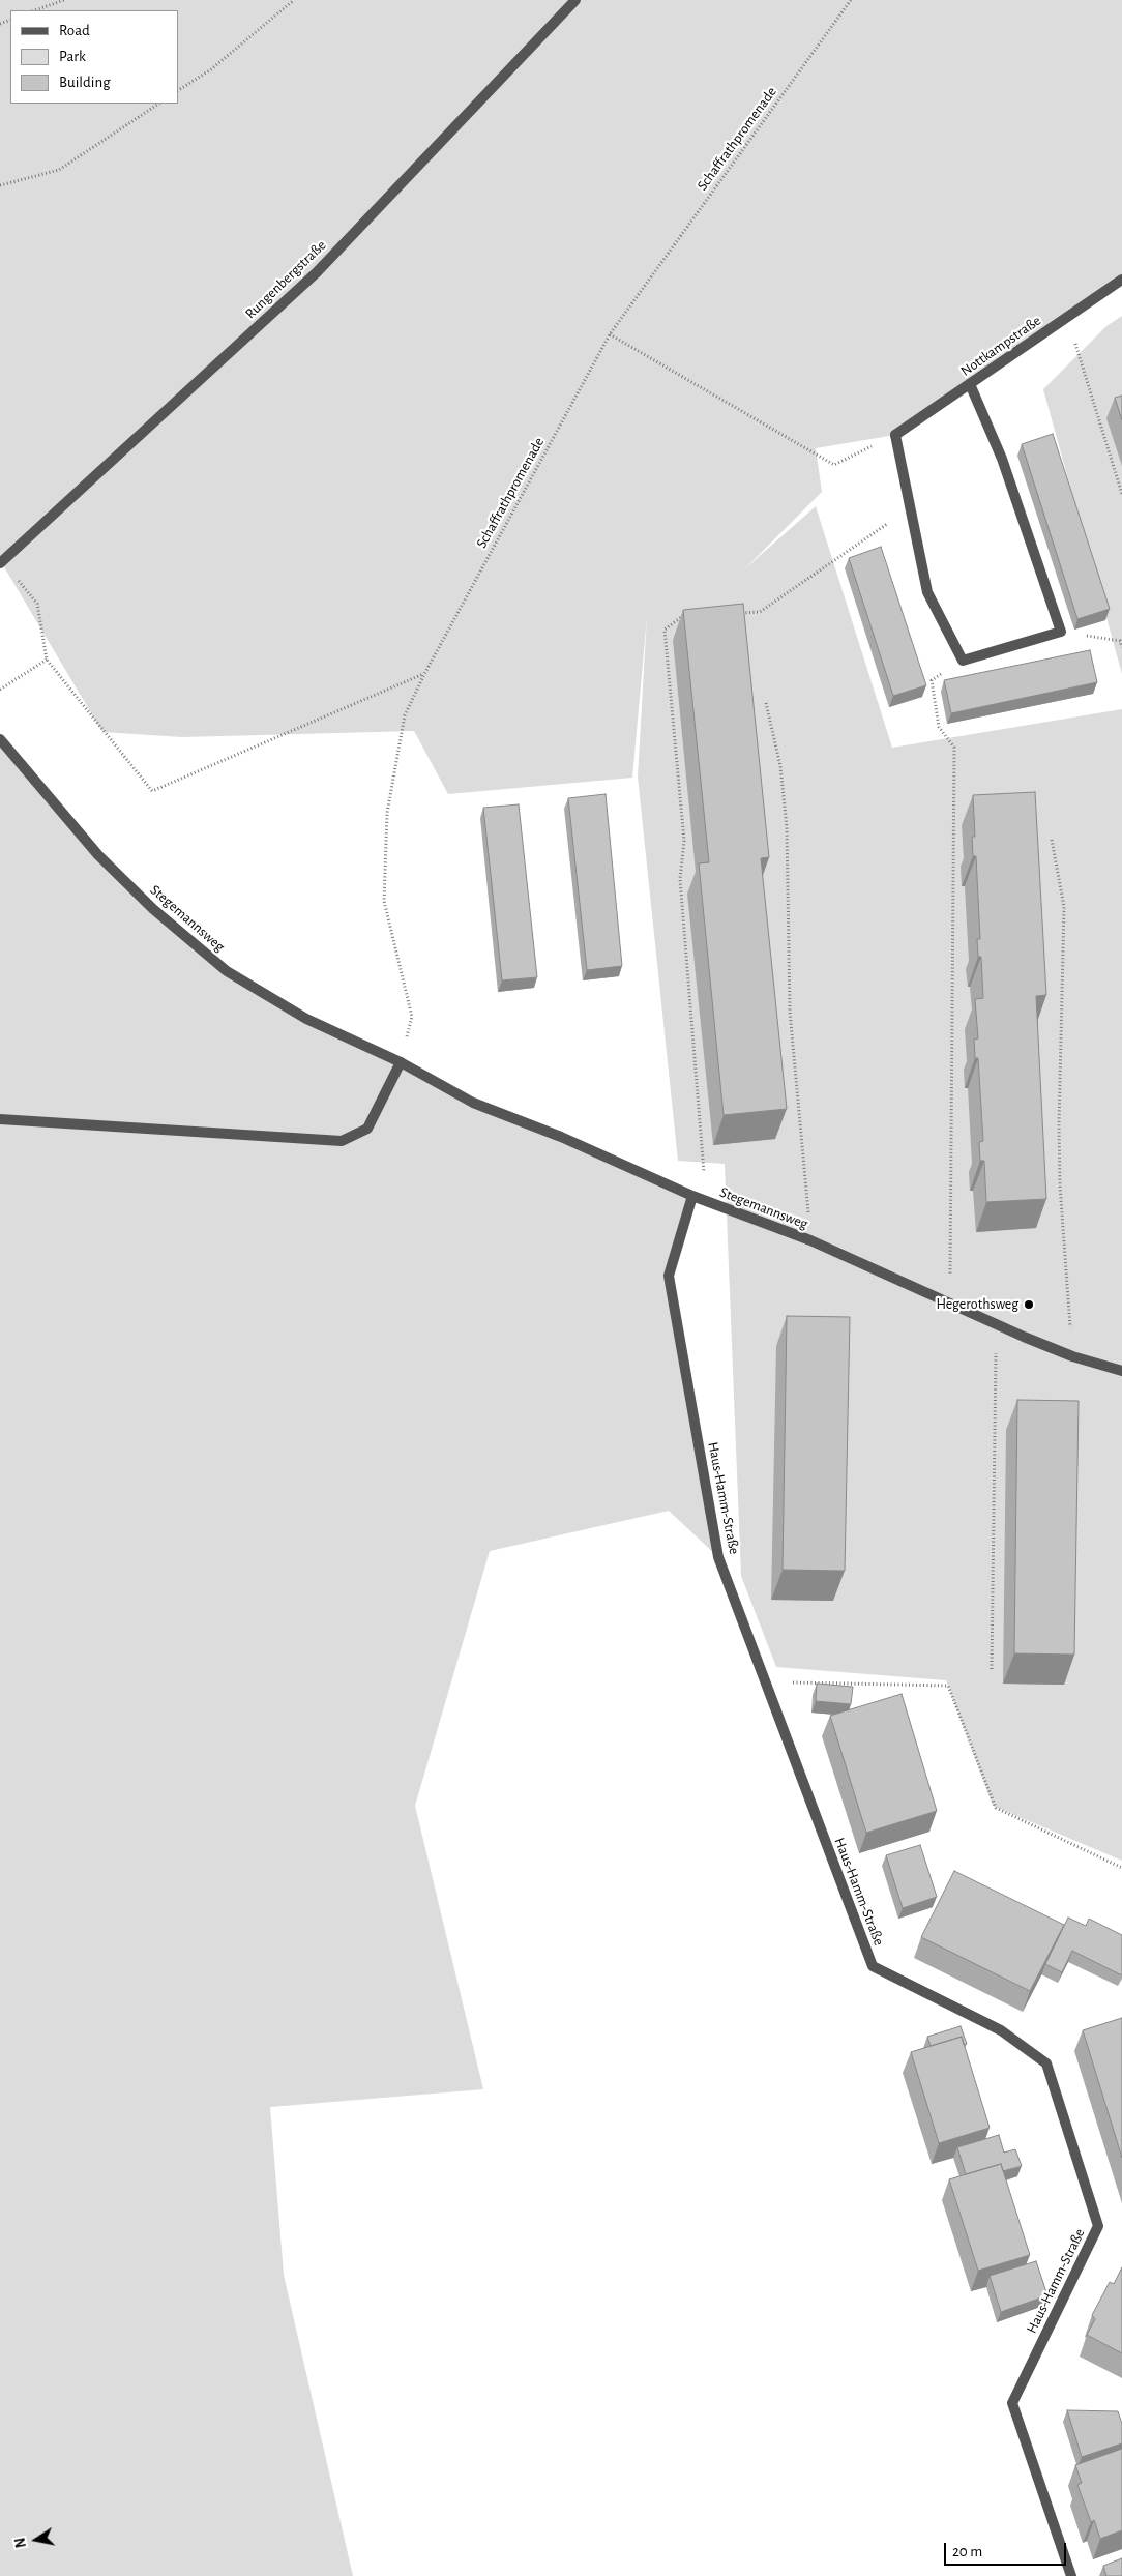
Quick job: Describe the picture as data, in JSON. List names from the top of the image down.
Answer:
{
  "streets": {
    "street": [
      "Rungenbergstraße",
      "Nottkampstraße",
      "Stegemannsweg",
      "Haus-Hamm-Straße"
    ],
    "path": ["Schaffrathpromenade"]
  },
  "crossings": [
    ["Schaffrathpromenade", "Stegemannsweg"],
    ["Stegemannsweg", "Haus-Hamm-Straße"]
  ],
  "places": ["Hegerothsweg"],
  "legend": ["Road", "Park", "Building"],
  "scale_bar": "20 m",
  "north": "left"
}
